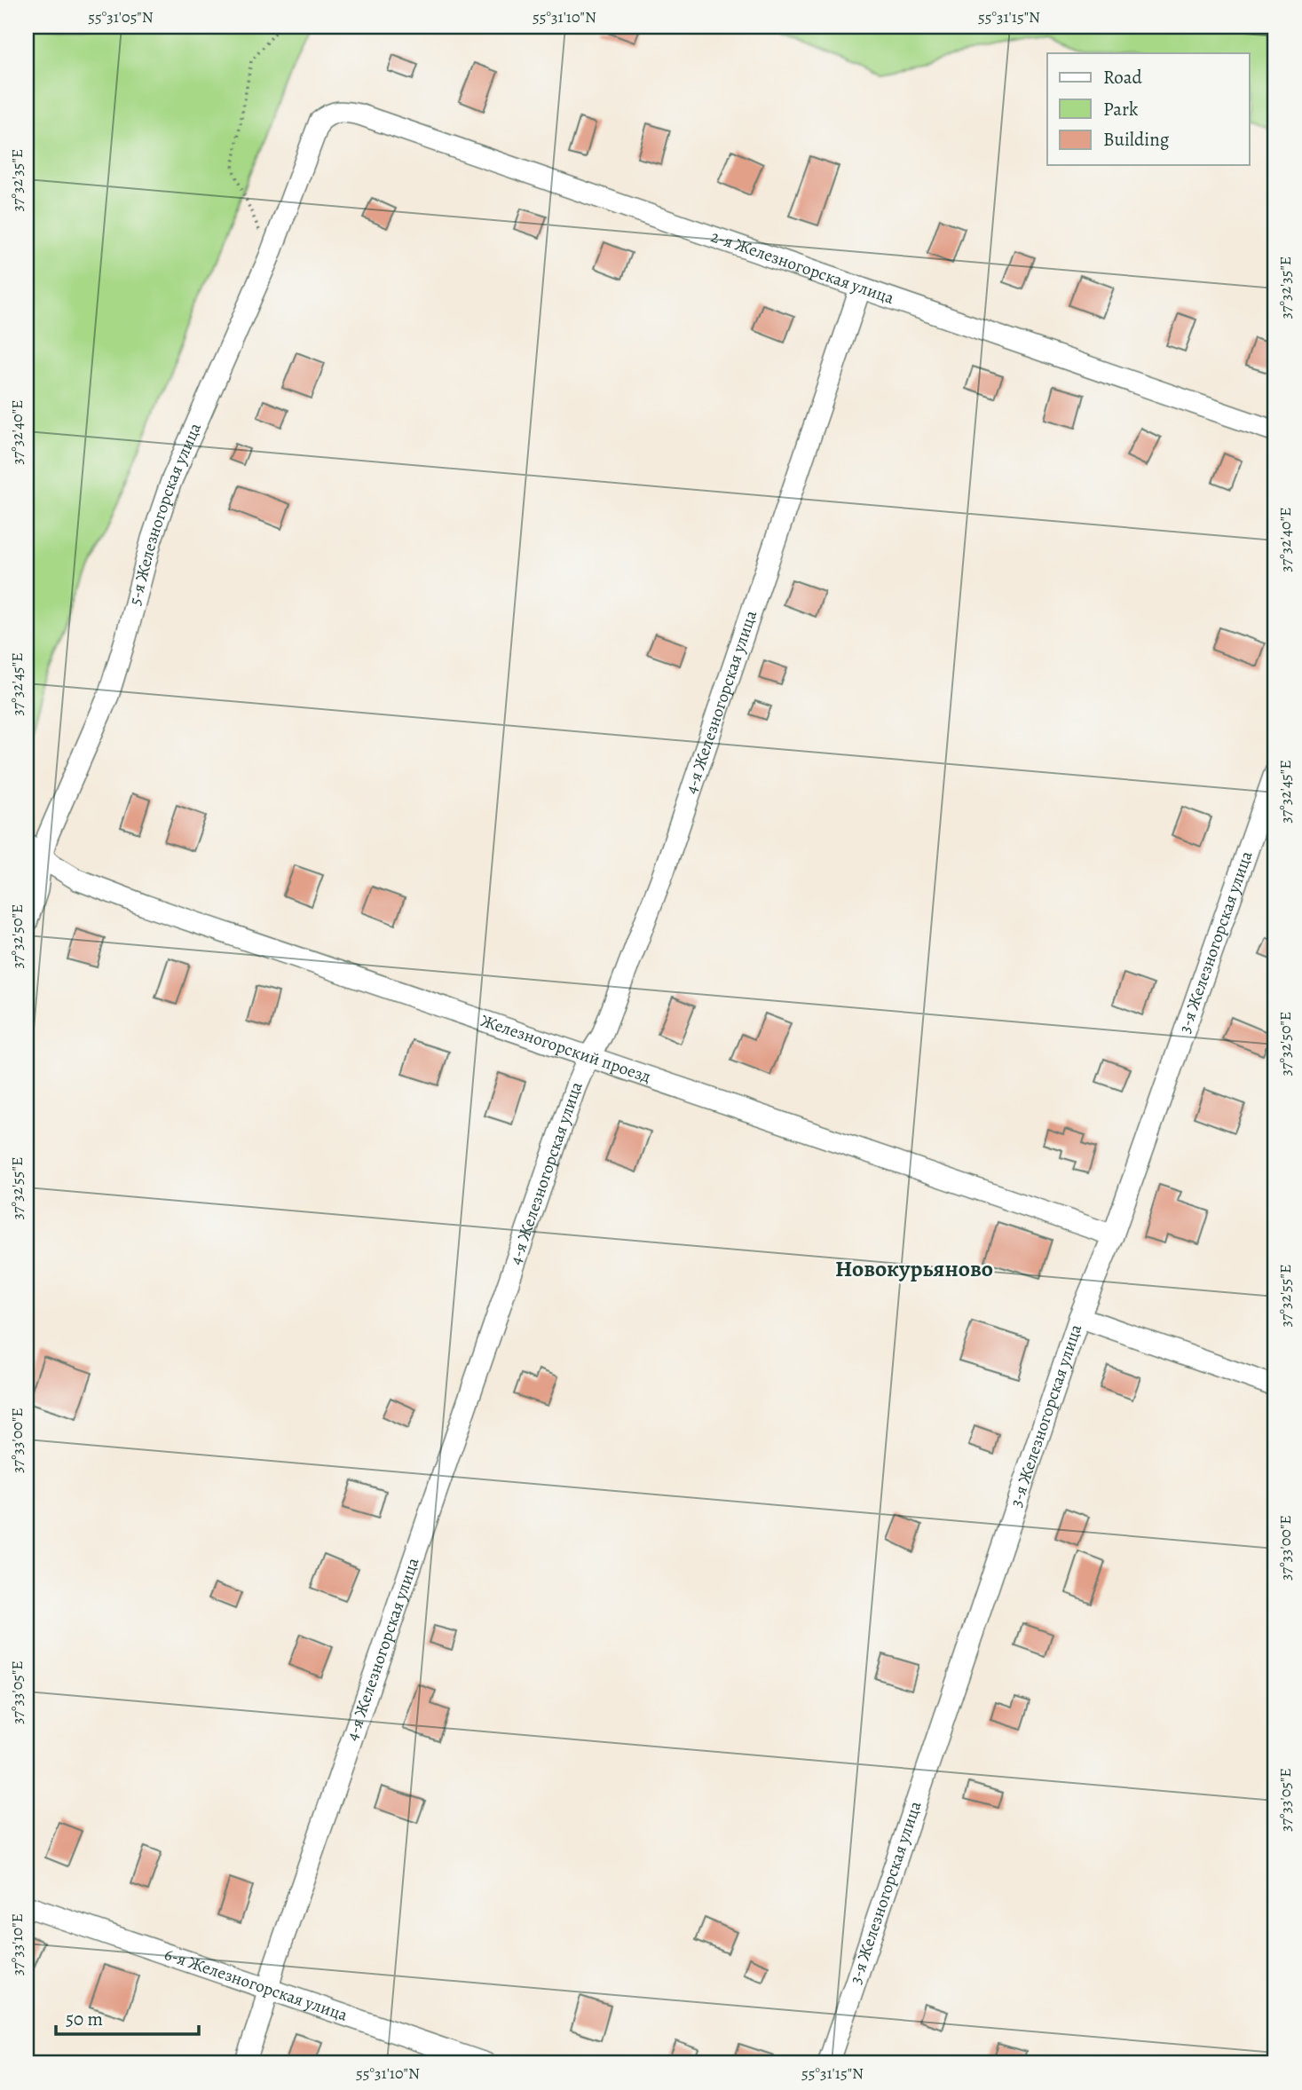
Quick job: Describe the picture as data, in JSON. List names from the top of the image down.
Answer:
{
  "streets": {
    "street": [
      "2-я Железногорская улица",
      "5-я Железногорская улица",
      "4-я Железногорская улица",
      "3-я Железногорская улица",
      "Железногорский проезд",
      "6-я Железногорская улица"
    ]
  },
  "crossings": [
    ["2-я Железногорская улица", "5-я Железногорская улица"],
    ["2-я Железногорская улица", "4-я Железногорская улица"],
    ["5-я Железногорская улица", "Железногорский проезд"],
    ["4-я Железногорская улица", "Железногорский проезд"],
    ["4-я Железногорская улица", "6-я Железногорская улица"],
    ["3-я Железногорская улица", "Железногорский проезд"]
  ],
  "districts": ["Новокурьяново"],
  "legend": ["Road", "Park", "Building"],
  "scale_bar": "50 m",
  "coordinates": [
    "55°31'05\"N",
    "55°31'10\"N",
    "55°31'15\"N",
    "37°32'35\"E",
    "37°32'40\"E",
    "37°32'45\"E",
    "37°32'50\"E",
    "37°32'55\"E",
    "37°33'00\"E",
    "37°33'05\"E",
    "37°33'10\"E"
  ]
}
